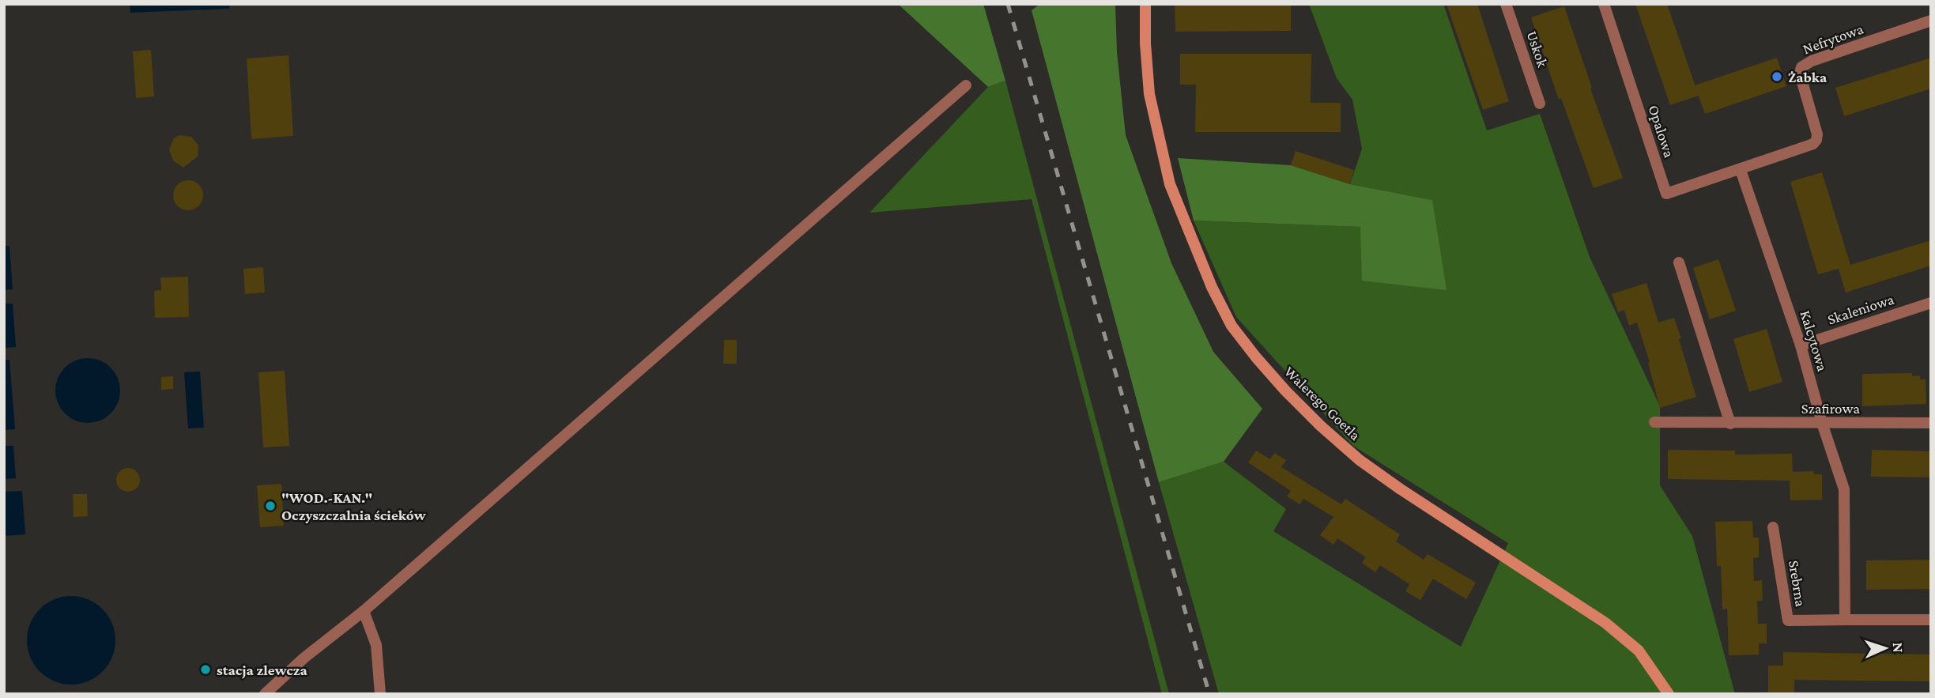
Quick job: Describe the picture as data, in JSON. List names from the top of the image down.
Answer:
{
  "streets": {
    "street": [
      "Nefrytowa",
      "Uskok",
      "Opalowa",
      "Skaleniowa",
      "Kalcytowa",
      "Walerego Goetla",
      "Szafirowa",
      "Srebrna"
    ]
  },
  "crossings": [
    ["Nefrytowa", "Opalowa"],
    ["Nefrytowa", "Kalcytowa"],
    ["Opalowa", "Kalcytowa"],
    ["Skaleniowa", "Kalcytowa"],
    ["Kalcytowa", "Szafirowa"],
    ["Kalcytowa", "Srebrna"]
  ],
  "places": ["Żabka", "\"WOD.-KAN.\" Oczyszczalnia ścieków", "stacja zlewcza"],
  "north": "right"
}
